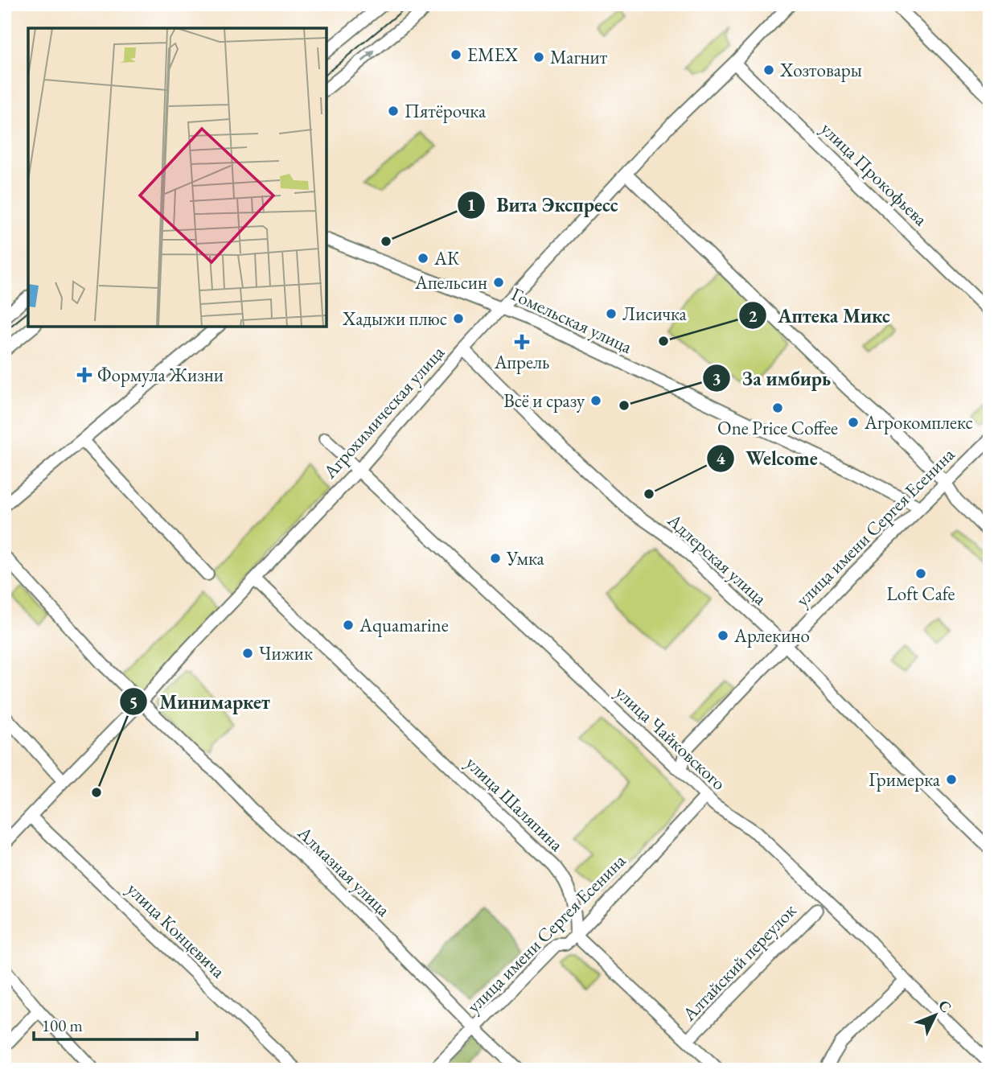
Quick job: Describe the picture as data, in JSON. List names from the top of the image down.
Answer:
{
  "streets": {
    "street": [
      "улица Прокофьева",
      "Гомельская улица",
      "Агрохимическая улица",
      "улица имени Сергея Есенина",
      "Адлерская улица",
      "улица Чайковского",
      "улица Шаляпина",
      "Алмазная улица",
      "улица Концевича",
      "Алтайский переулок"
    ]
  },
  "crossings": [
    ["улица Прокофьева", "Агрохимическая улица"],
    ["Гомельская улица", "Агрохимическая улица"],
    ["Гомельская улица", "улица имени Сергея Есенина"],
    ["Агрохимическая улица", "Адлерская улица"],
    ["Агрохимическая улица", "улица Чайковского"],
    ["Агрохимическая улица", "улица Шаляпина"],
    ["Агрохимическая улица", "Алмазная улица"],
    ["Агрохимическая улица", "улица Концевича"],
    ["улица имени Сергея Есенина", "Адлерская улица"],
    ["улица имени Сергея Есенина", "улица Чайковского"],
    ["улица имени Сергея Есенина", "улица Шаляпина"],
    ["улица имени Сергея Есенина", "Алмазная улица"]
  ],
  "places": {
    "other": [
      "EMEX",
      "Магнит",
      "Хозтовары",
      "Пятёрочка",
      "Вита Экспресс",
      "АК",
      "Апельсин",
      "Лисичка",
      "Хадыжи плюс",
      "Аптека Микс",
      "Всё и сразу",
      "За имбирь",
      "One Price Coffee",
      "Агрокомплекс",
      "Welcome",
      "Умка",
      "Loft Cafe",
      "Aquamarine",
      "Арлекино",
      "Чижик",
      "Гримерка",
      "Минимаркет"
    ],
    "health": ["Апрель", "Формула Жизни"]
  },
  "scale_bar": "100 m",
  "north": "top right"
}
